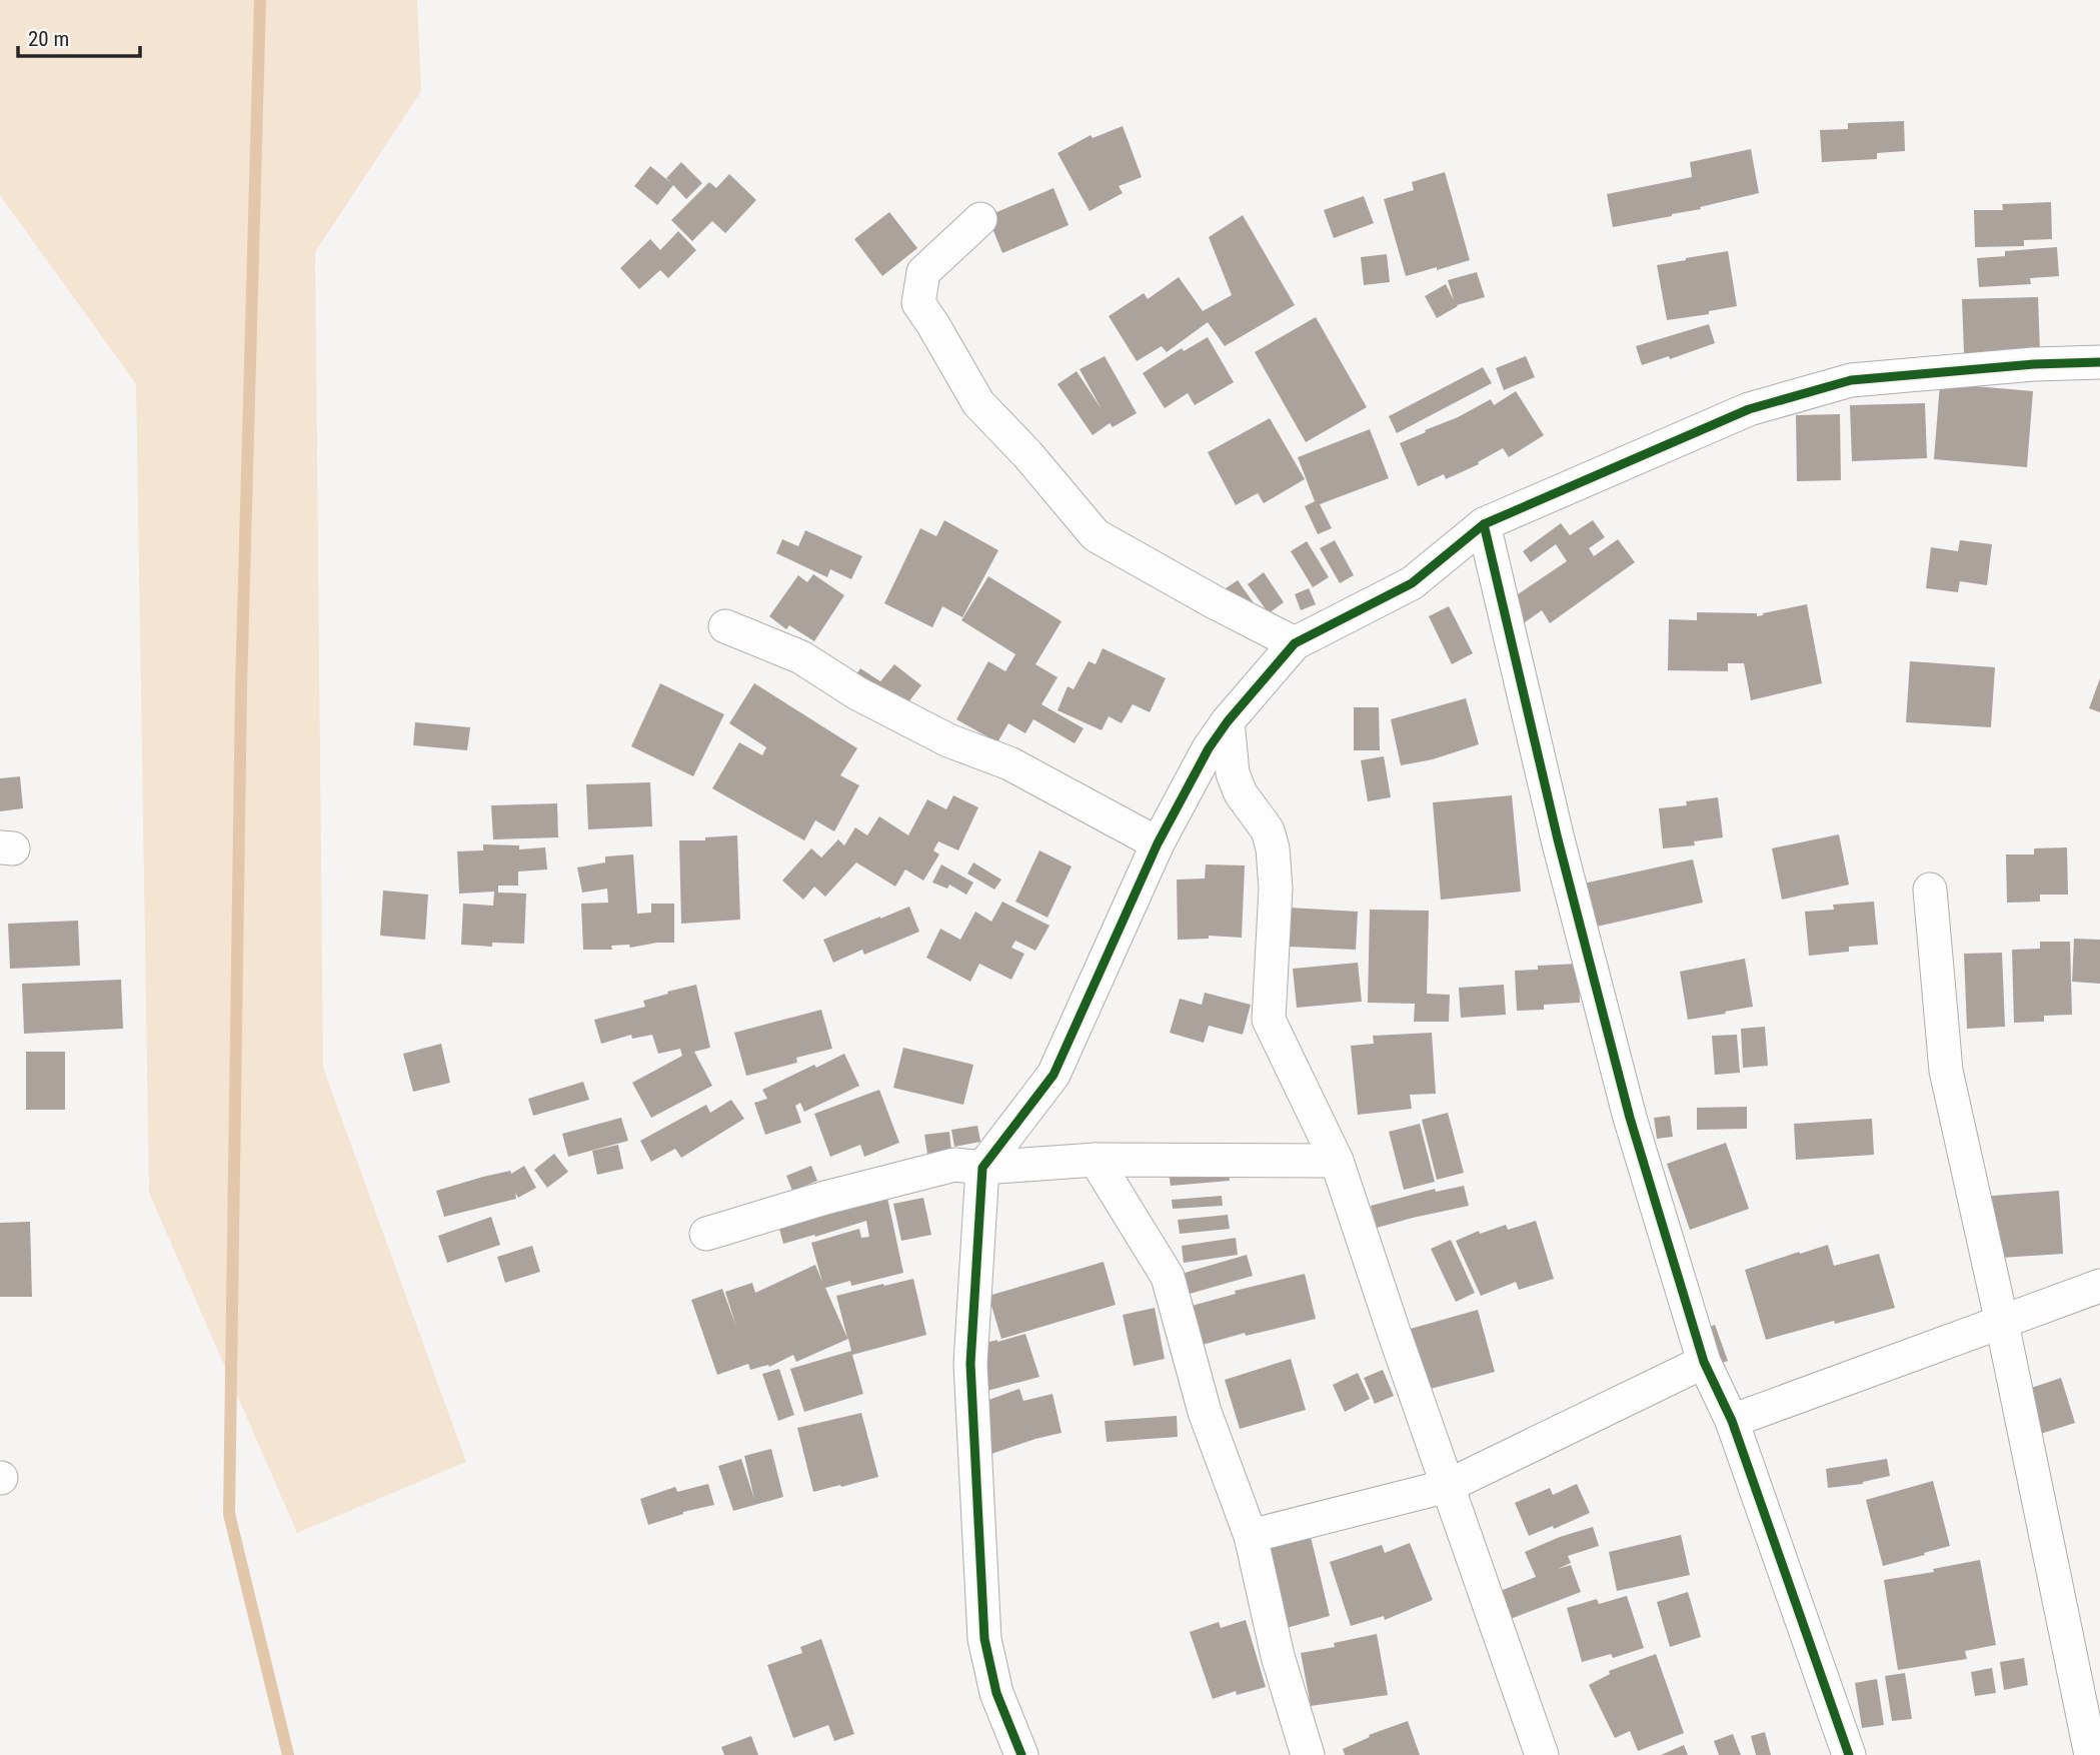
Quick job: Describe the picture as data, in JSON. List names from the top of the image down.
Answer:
{
  "scale_bar": "20 m"
}
